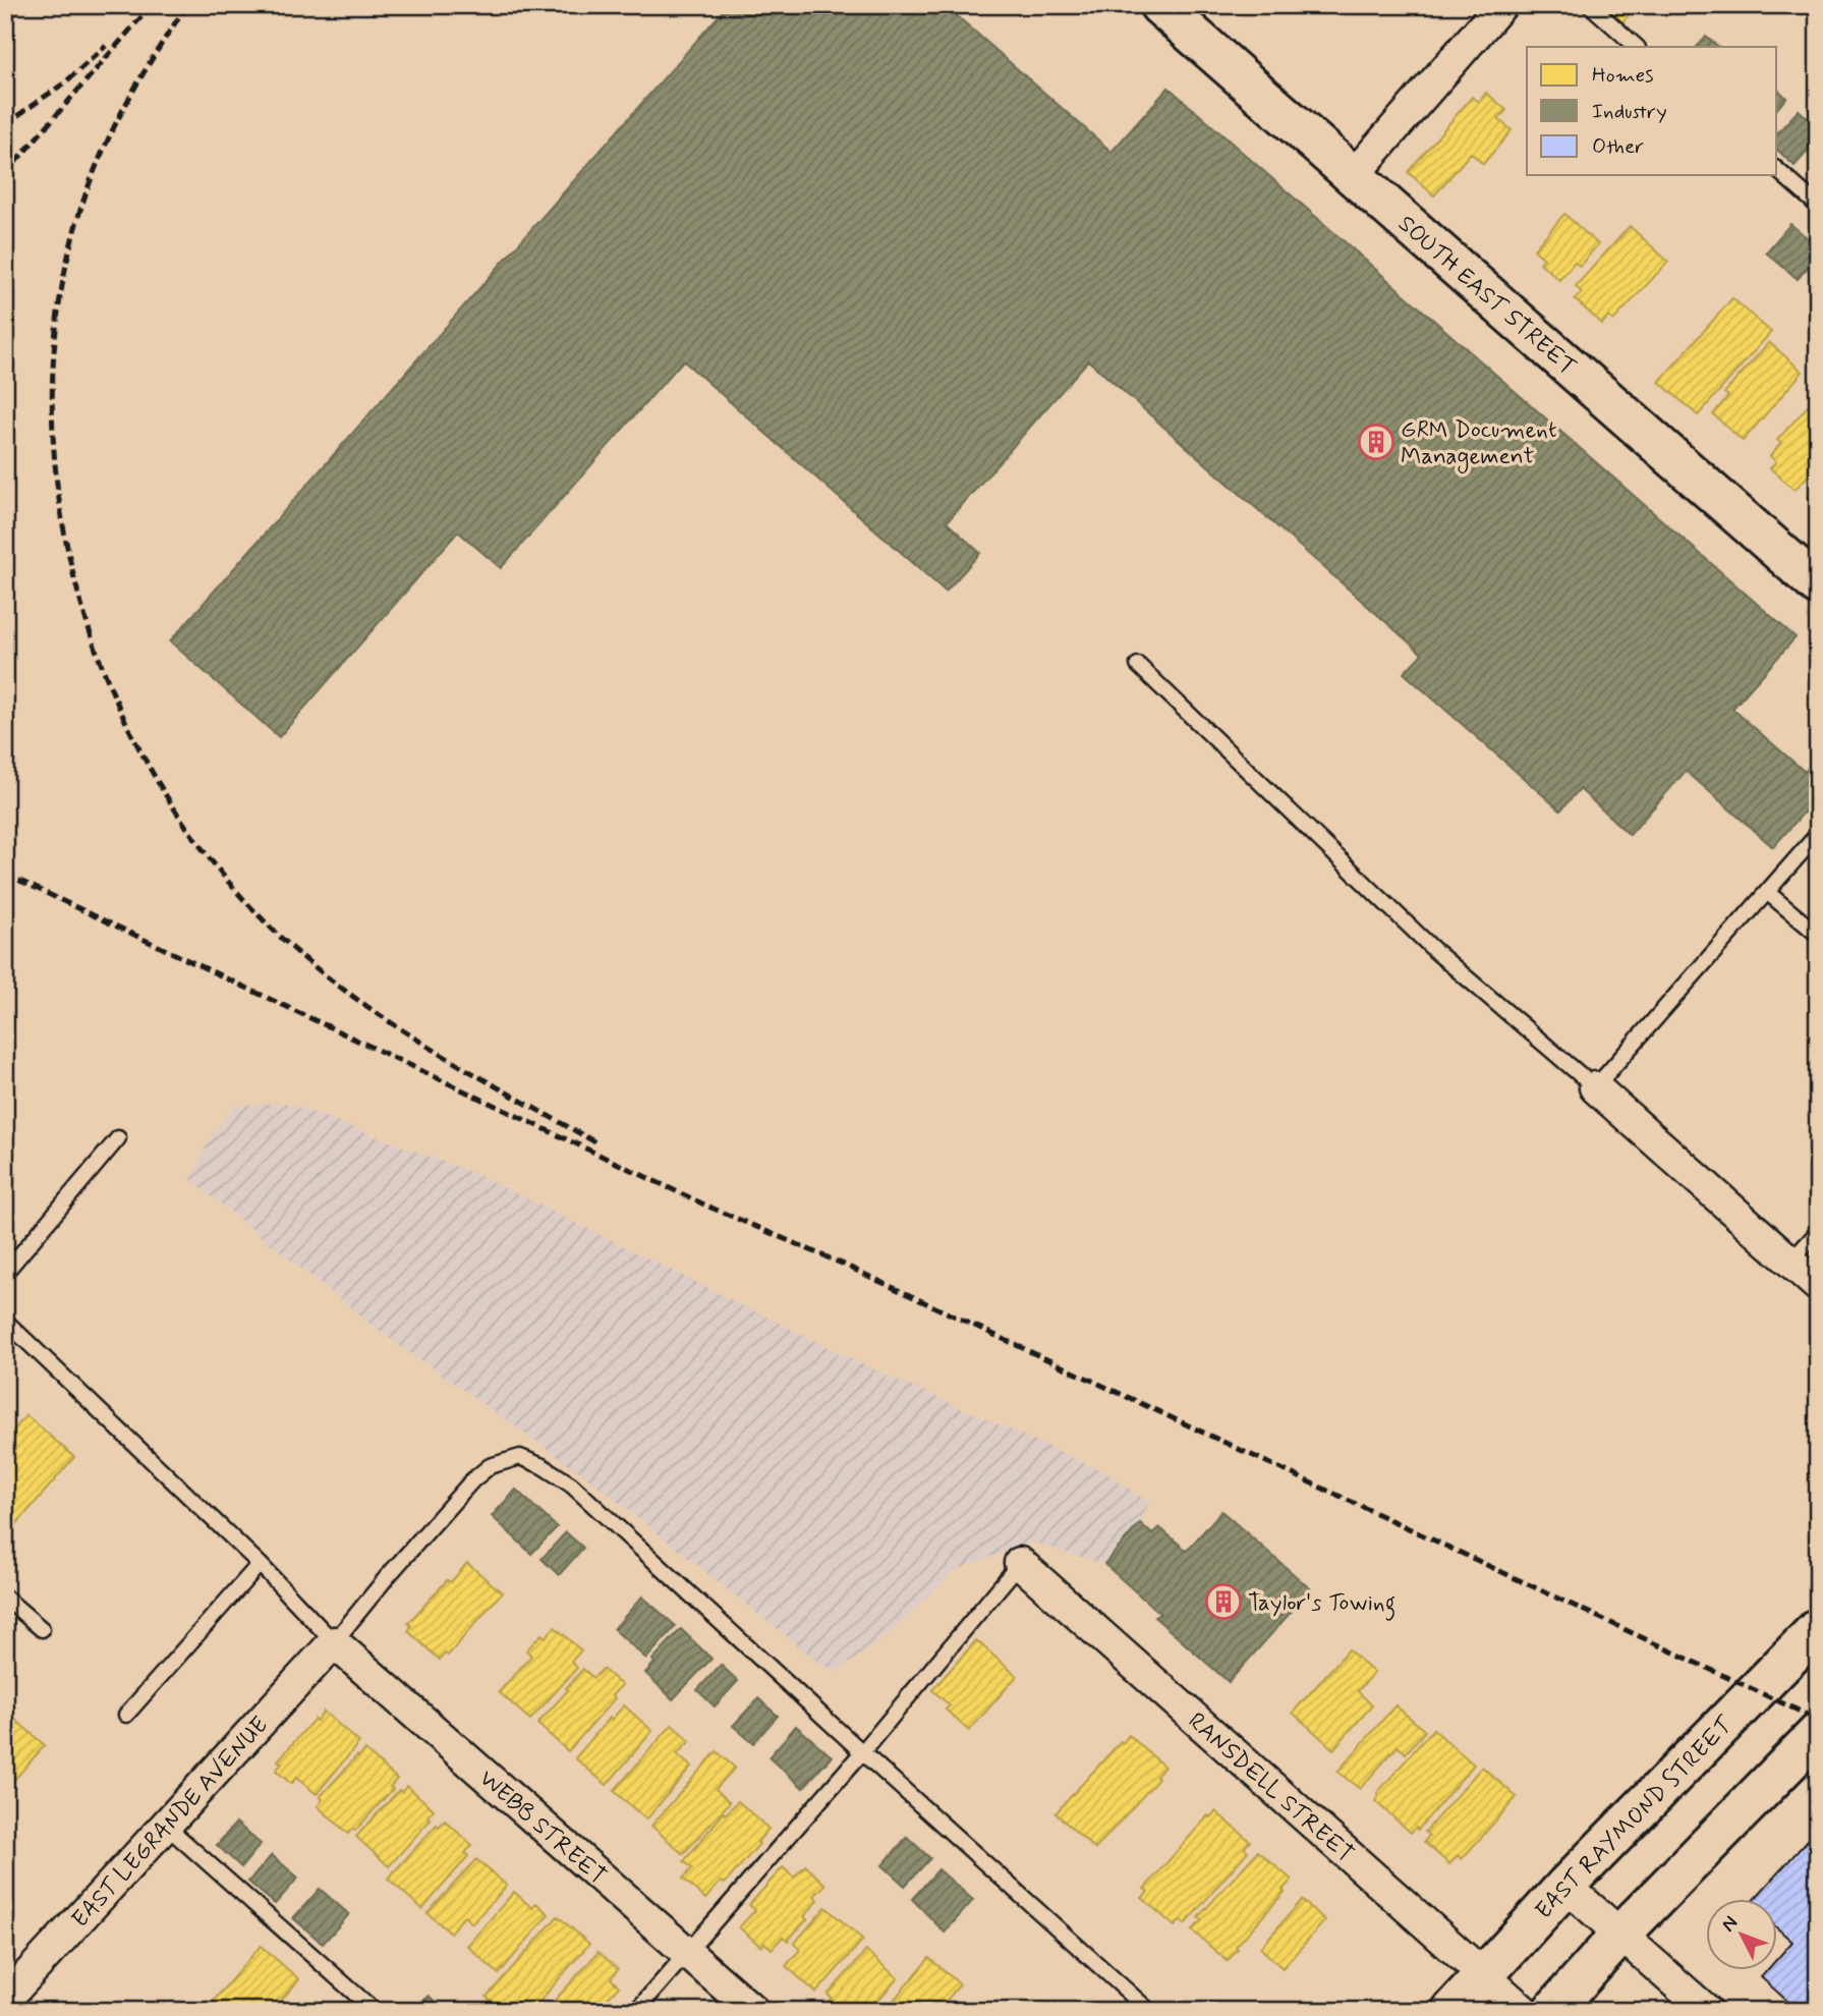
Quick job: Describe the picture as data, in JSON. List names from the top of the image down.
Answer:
{
  "streets": {
    "main road": ["SOUTH EAST STREET", "EAST RAYMOND STREET"],
    "street": ["RANSDELL STREET", "EAST LEGRANDE AVENUE", "WEBB STREET"]
  },
  "crossings": [
    ["RANSDELL STREET", "EAST RAYMOND STREET"],
    ["EAST LEGRANDE AVENUE", "WEBB STREET"]
  ],
  "places": {
    "building": ["GRM Document Management", "Taylor's Towing"]
  },
  "legend": ["Homes", "Industry", "Other"],
  "north": "top left"
}
